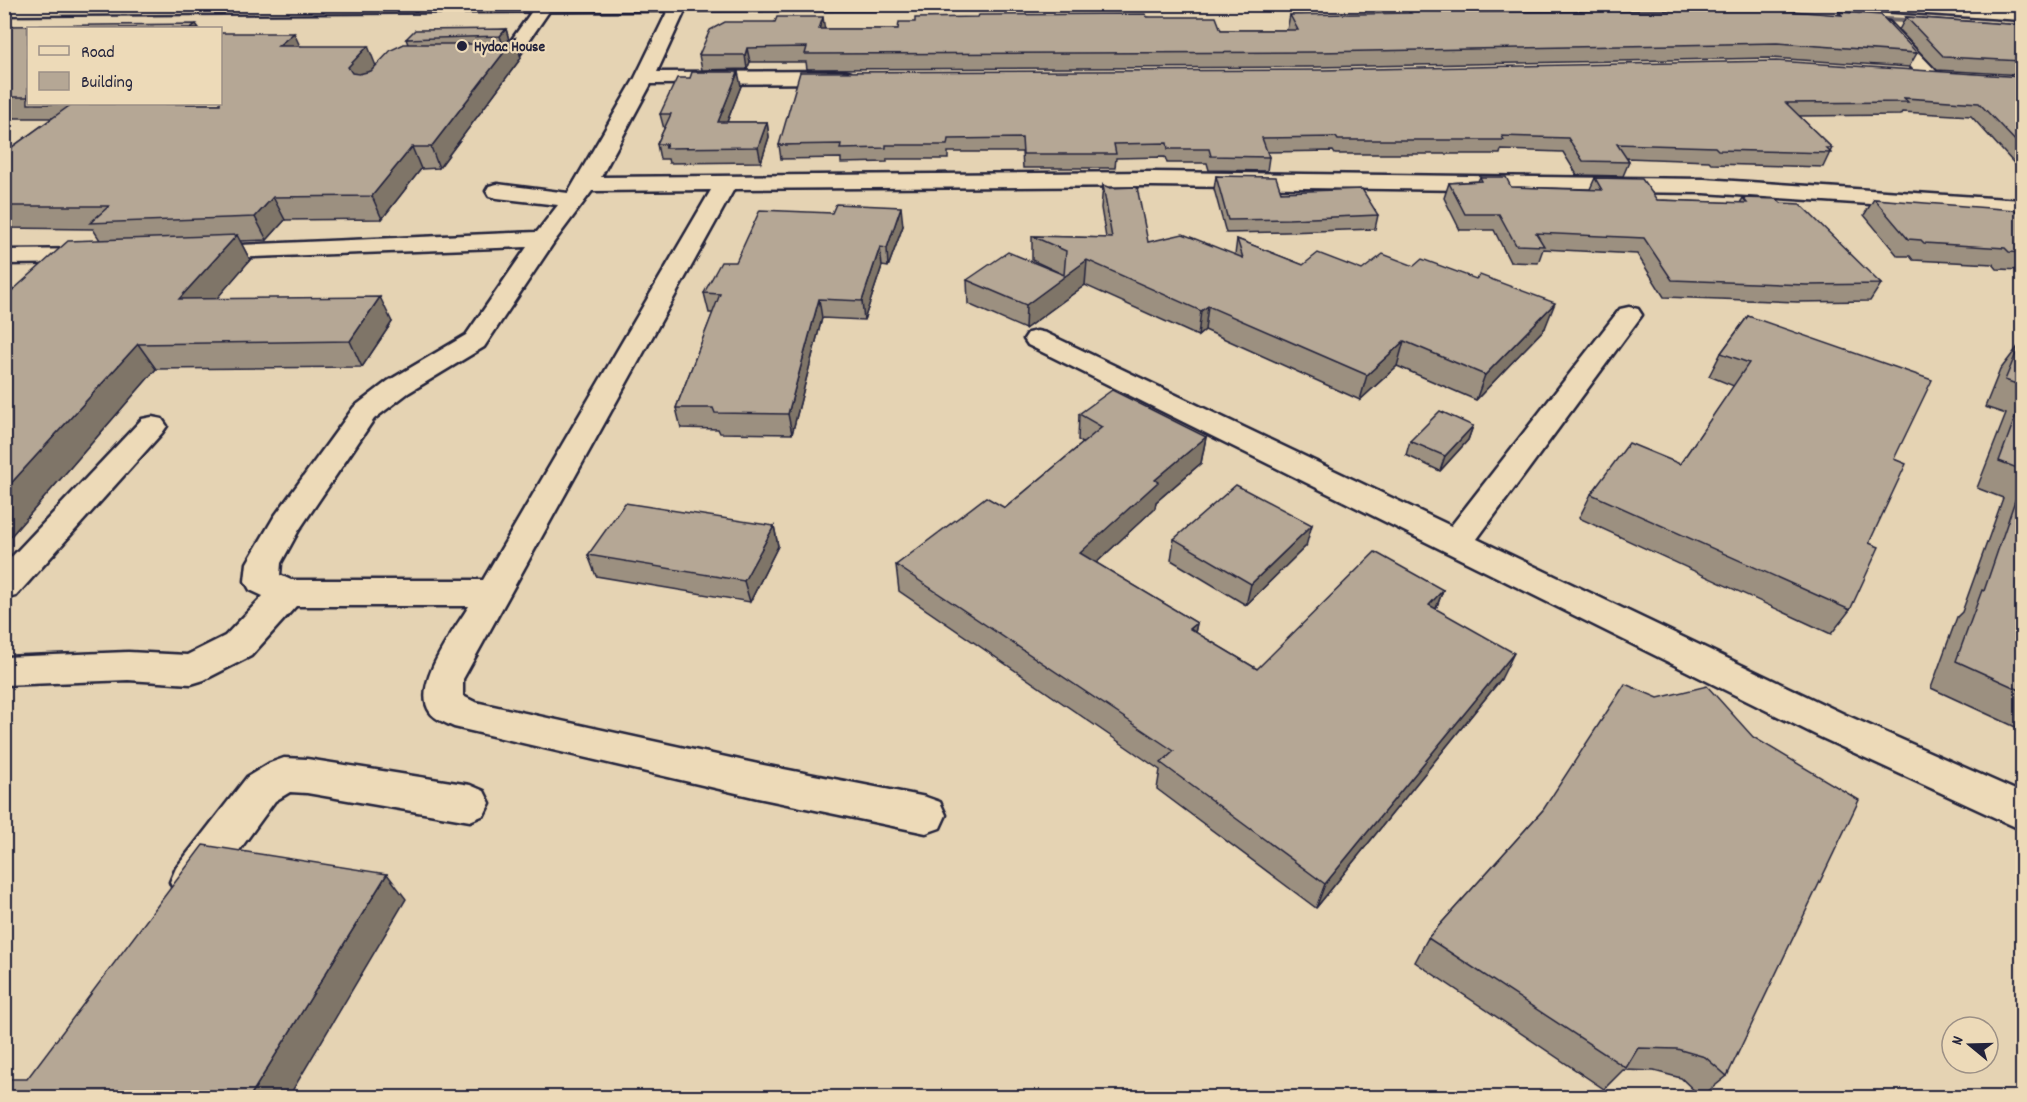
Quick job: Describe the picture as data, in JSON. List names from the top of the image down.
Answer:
{
  "places": ["Hydac House"],
  "legend": ["Road", "Building"],
  "north": "left"
}
